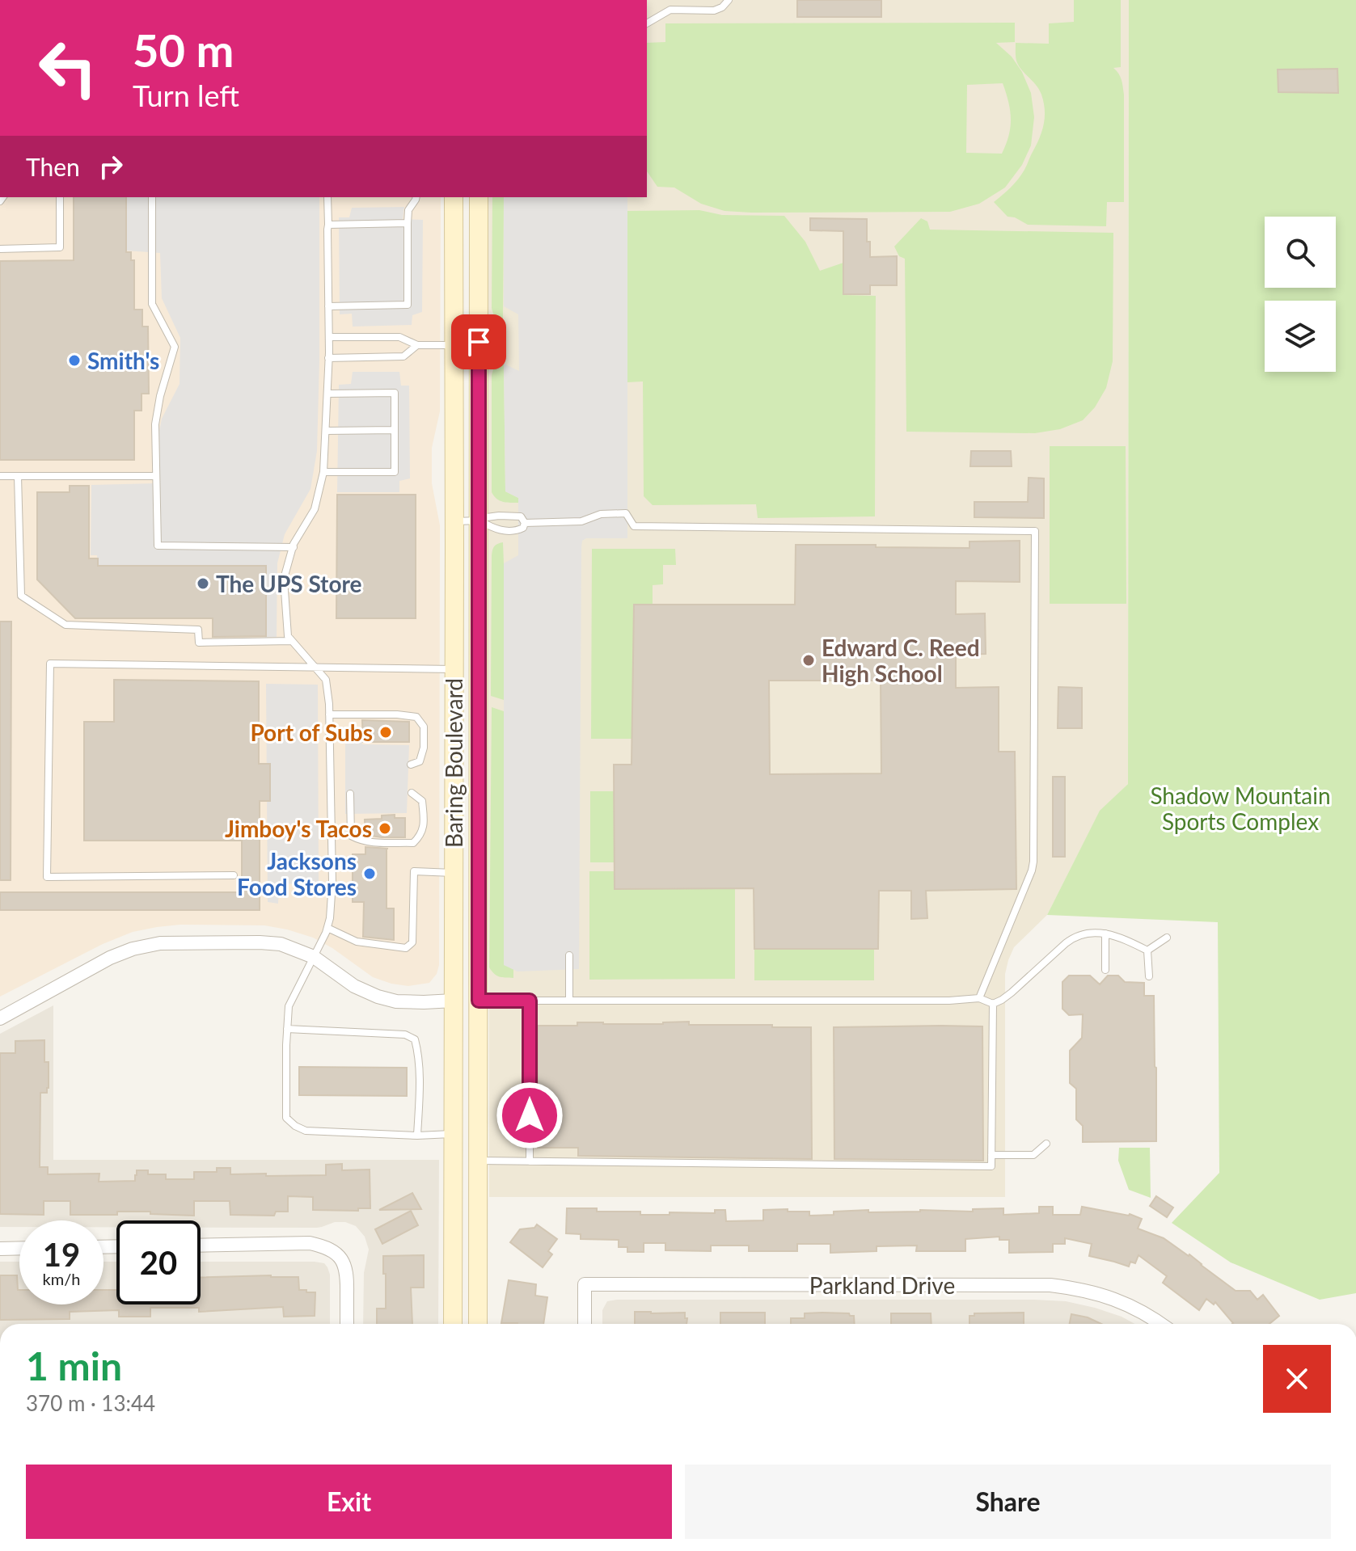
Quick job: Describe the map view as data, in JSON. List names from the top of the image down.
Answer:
{
  "streets": {
    "main road": ["Baring Boulevard"],
    "street": ["Parkland Drive"]
  },
  "parks": ["Shadow Mountain Sports Complex"],
  "places": [
    "Smith's",
    "The UPS Store",
    "Edward C. Reed High School",
    "Port of Subs",
    "Jimboy's Tacos",
    "Jacksons Food Stores"
  ],
  "page": {
    "turn": ["50 m", "Turn left"],
    "then": "Then",
    "speed": "19 km/h",
    "limit": "20",
    "heading": ["1 min", "370 m · 13:44"],
    "buttons": ["Exit", "Share"]
  }
}
